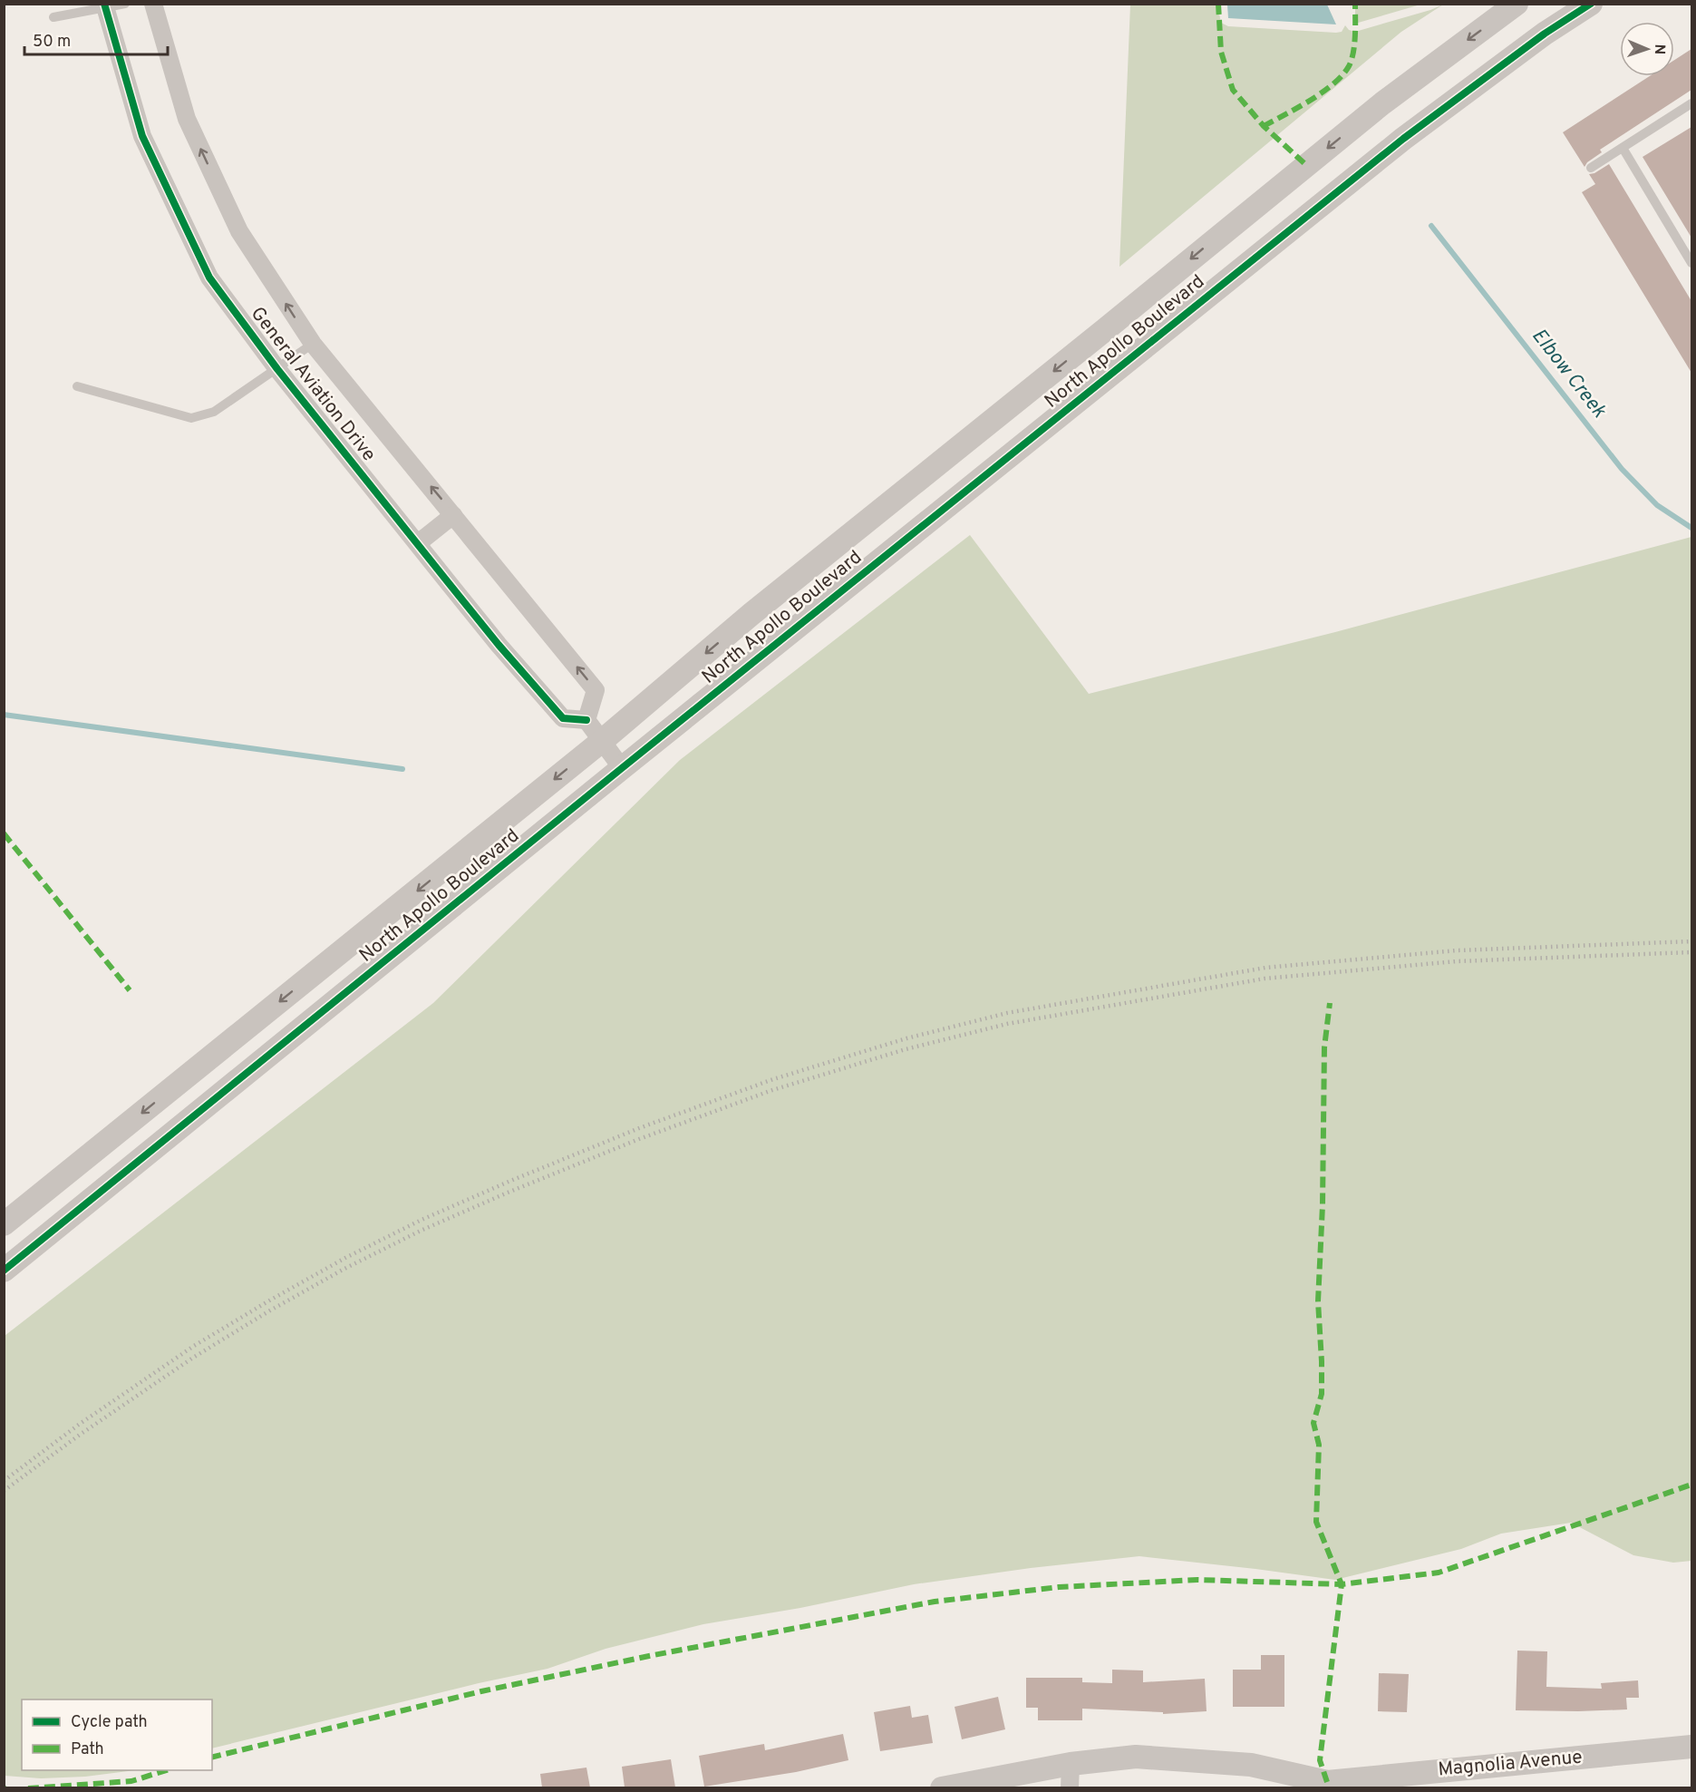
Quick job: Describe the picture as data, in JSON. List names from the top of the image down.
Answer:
{
  "streets": {
    "street": ["North Apollo Boulevard", "General Aviation Drive", "Magnolia Avenue"]
  },
  "water": ["Elbow Creek"],
  "legend": ["Cycle path", "Path"],
  "scale_bar": "50 m",
  "north": "right"
}
